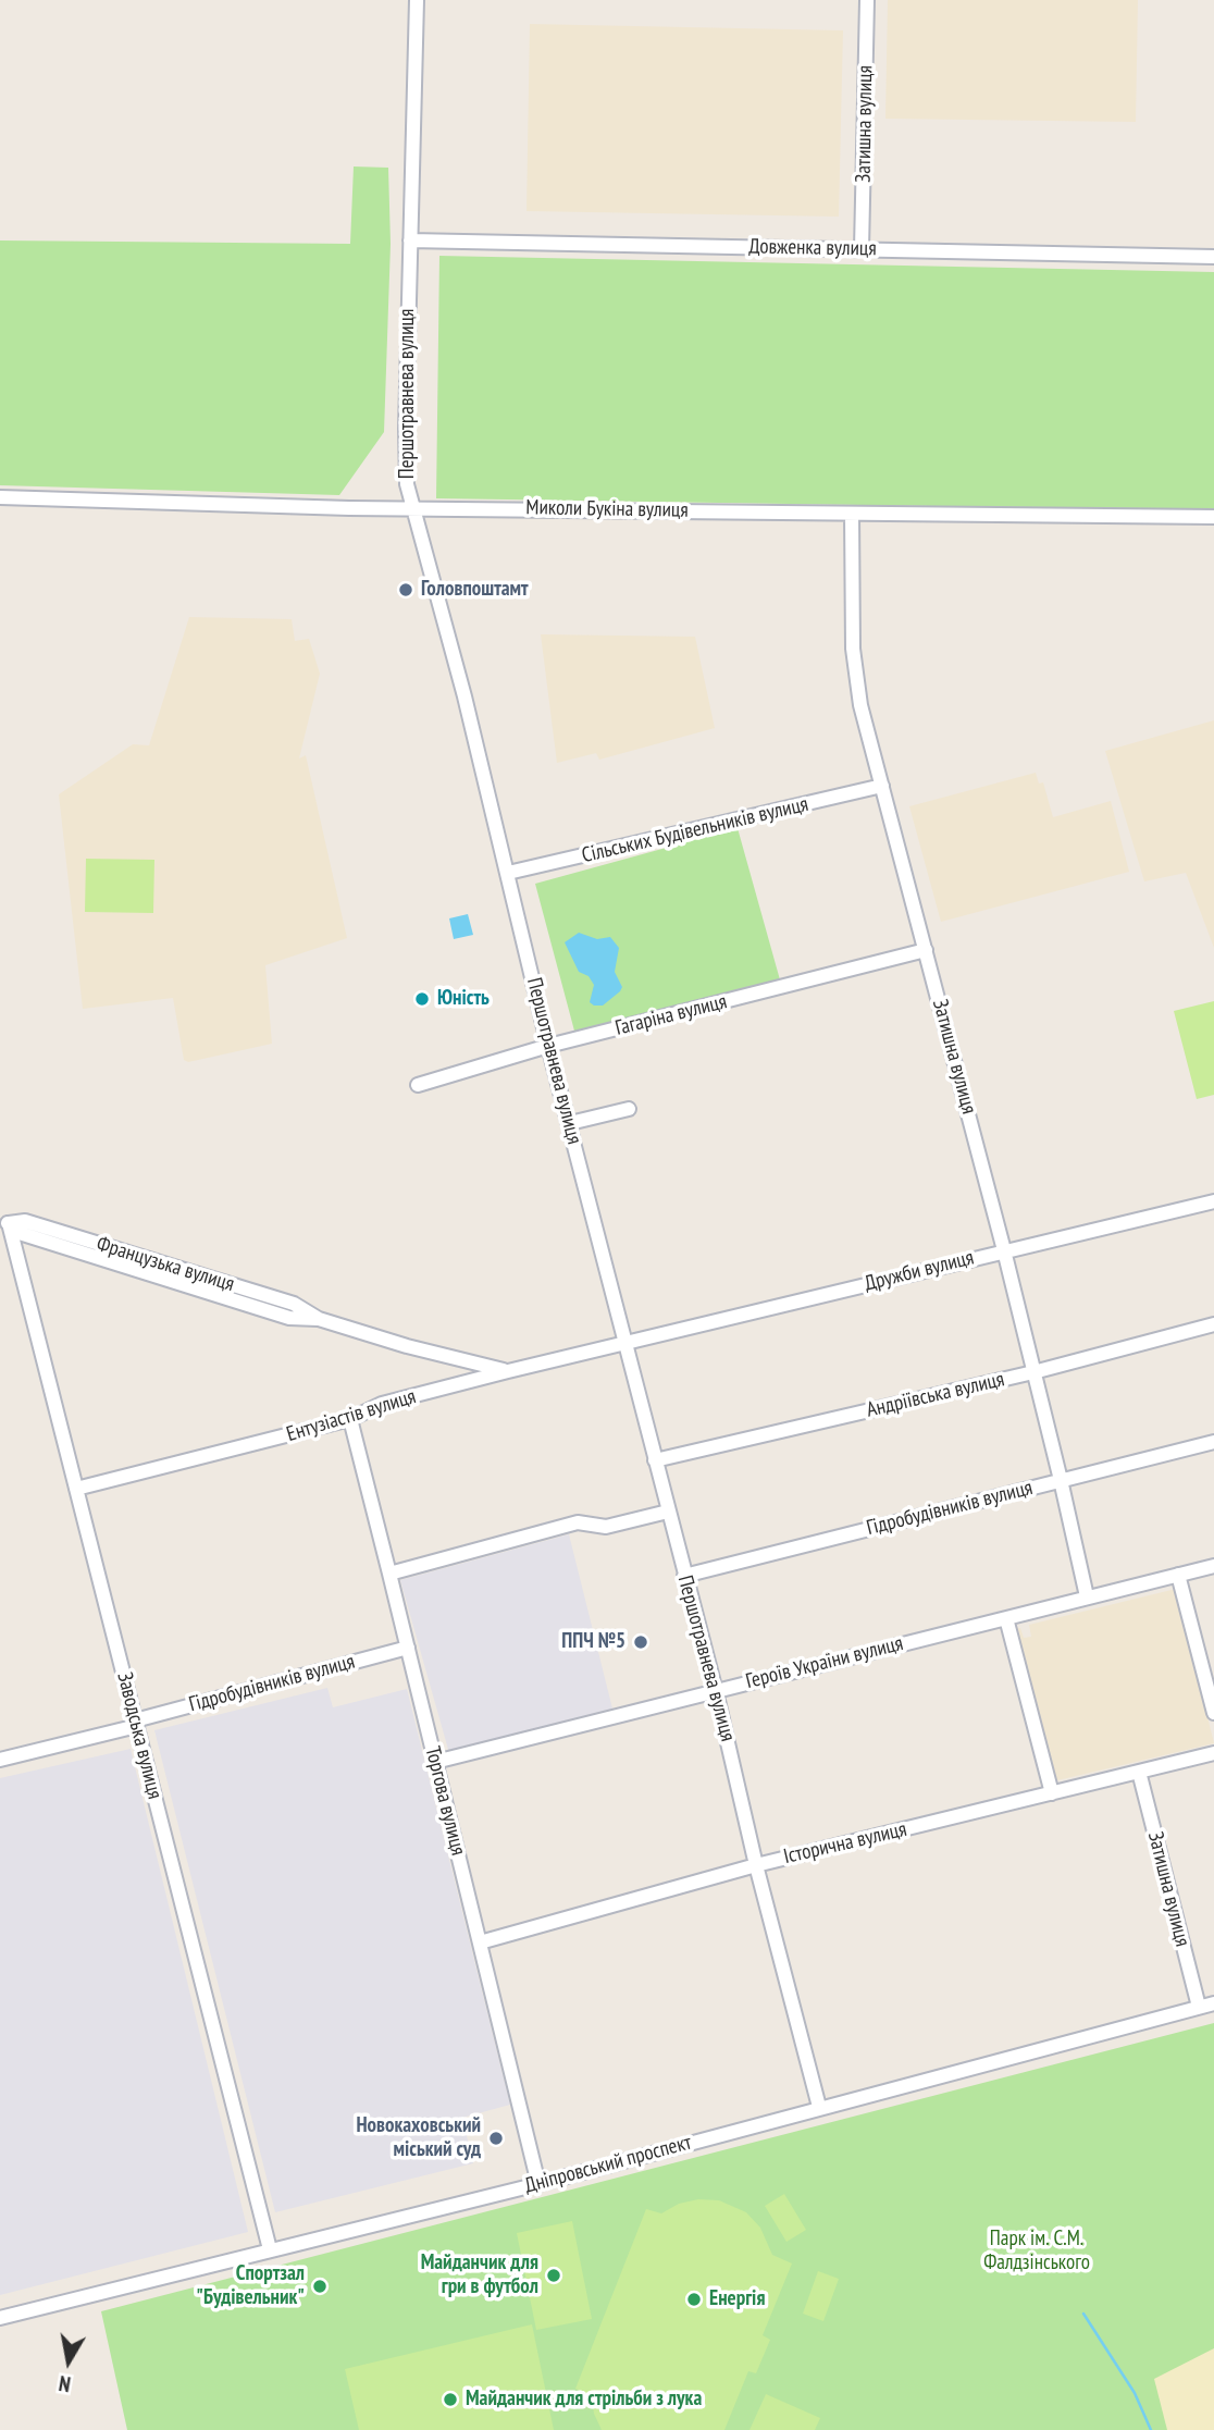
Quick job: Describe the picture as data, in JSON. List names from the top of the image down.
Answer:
{
  "streets": {
    "street": [
      "Затишна вулиця",
      "Довженка вулиця",
      "Першотравнева вулиця",
      "Миколи Букіна вулиця",
      "Сільських Будівельників вулиця",
      "Гагаріна вулиця",
      "Французька вулиця",
      "Дружби вулиця",
      "Андріївська вулиця",
      "Ентузіастів вулиця",
      "Гідробудівників вулиця",
      "Героїв України вулиця",
      "Заводська вулиця",
      "Торгова вулиця",
      "Історична вулиця",
      "Дніпровський проспект"
    ]
  },
  "crossings": [
    ["Затишна вулиця", "Довженка вулиця"],
    ["Затишна вулиця", "Миколи Букіна вулиця"],
    ["Затишна вулиця", "Сільських Будівельників вулиця"],
    ["Затишна вулиця", "Гагаріна вулиця"],
    ["Затишна вулиця", "Дружби вулиця"],
    ["Затишна вулиця", "Андріївська вулиця"],
    ["Затишна вулиця", "Гідробудівників вулиця"],
    ["Затишна вулиця", "Героїв України вулиця"],
    ["Затишна вулиця", "Історична вулиця"],
    ["Затишна вулиця", "Дніпровський проспект"],
    ["Довженка вулиця", "Першотравнева вулиця"],
    ["Першотравнева вулиця", "Миколи Букіна вулиця"],
    ["Першотравнева вулиця", "Сільських Будівельників вулиця"],
    ["Першотравнева вулиця", "Гагаріна вулиця"],
    ["Першотравнева вулиця", "Дружби вулиця"],
    ["Першотравнева вулиця", "Андріївська вулиця"],
    ["Першотравнева вулиця", "Ентузіастів вулиця"],
    ["Першотравнева вулиця", "Гідробудівників вулиця"],
    ["Першотравнева вулиця", "Героїв України вулиця"],
    ["Першотравнева вулиця", "Історична вулиця"],
    ["Першотравнева вулиця", "Дніпровський проспект"],
    ["Французька вулиця", "Ентузіастів вулиця"],
    ["Французька вулиця", "Заводська вулиця"],
    ["Дружби вулиця", "Ентузіастів вулиця"],
    ["Ентузіастів вулиця", "Заводська вулиця"],
    ["Ентузіастів вулиця", "Торгова вулиця"],
    ["Гідробудівників вулиця", "Заводська вулиця"],
    ["Гідробудівників вулиця", "Торгова вулиця"],
    ["Героїв України вулиця", "Торгова вулиця"],
    ["Заводська вулиця", "Дніпровський проспект"],
    ["Торгова вулиця", "Історична вулиця"],
    ["Торгова вулиця", "Дніпровський проспект"]
  ],
  "parks": ["Парк ім. С.М. Фалдзінського"],
  "places": [
    "Головпоштамт",
    "Юність",
    "ППЧ №5",
    "Новокаховський міський суд",
    "Майданчик для гри в футбол",
    "Спортзал \"Будівельник\"",
    "Енергія",
    "Майданчик для стрільби з лука"
  ],
  "north": "bottom"
}
